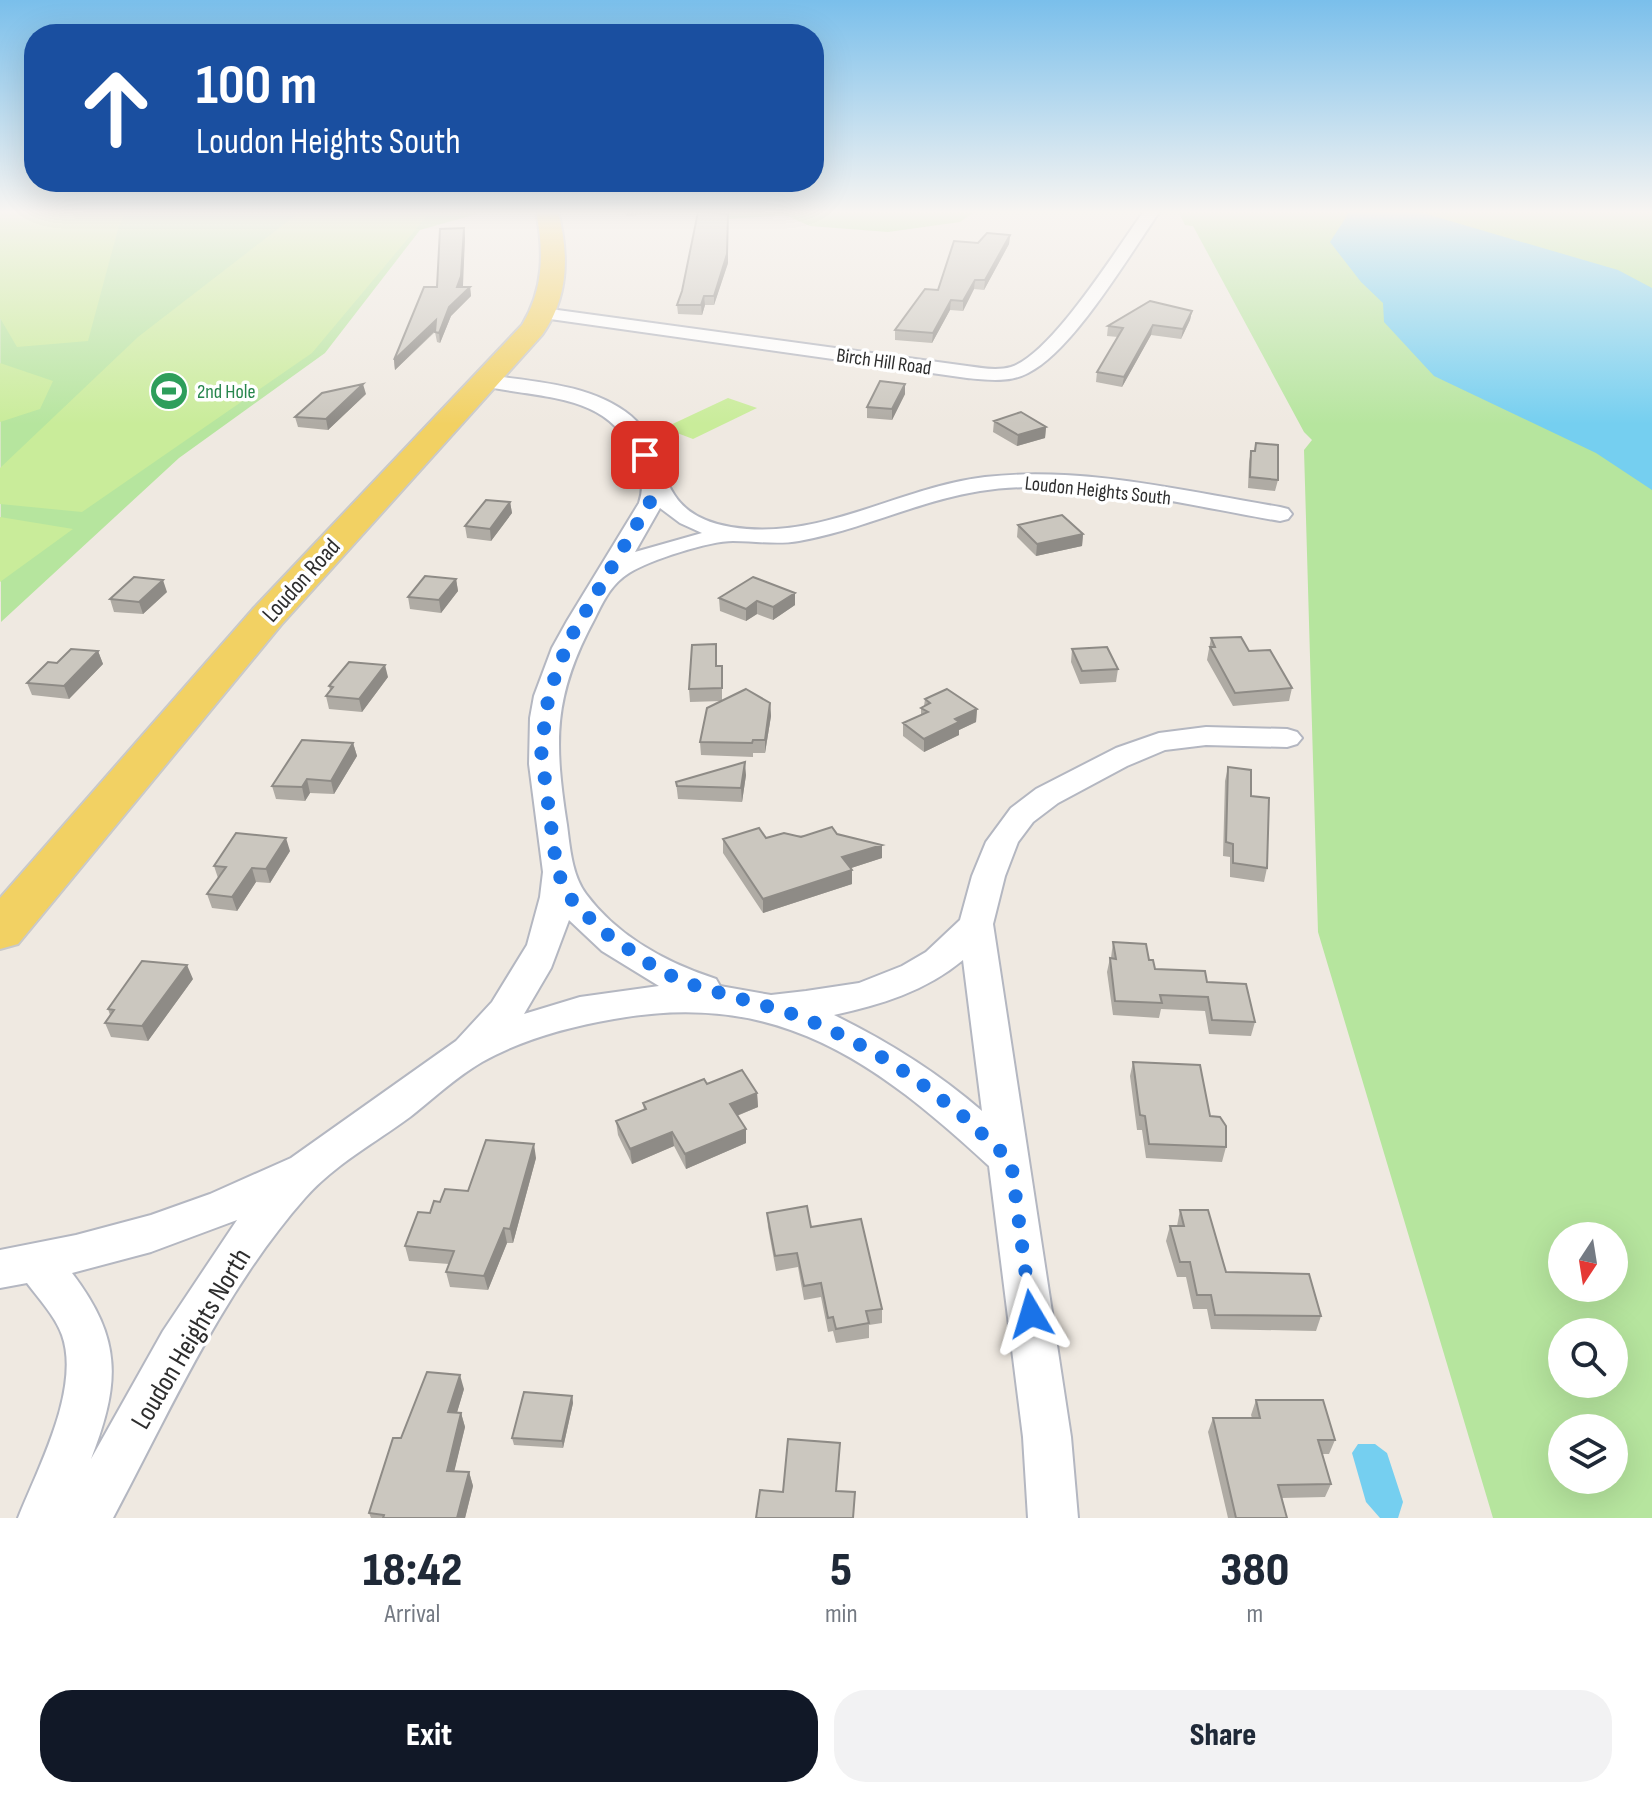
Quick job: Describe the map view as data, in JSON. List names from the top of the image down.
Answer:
{
  "streets": {
    "main road": ["Loudon Road"],
    "street": ["Birch Hill Road", "Loudon Heights South", "Loudon Heights North"]
  },
  "crossings": [
    ["Birch Hill Road", "Loudon Road"],
    ["Loudon Heights South", "Loudon Road"]
  ],
  "places": {
    "sports": ["2nd Hole"]
  },
  "north": "bottom",
  "page": {
    "turn": ["100 m", "Loudon Heights South"],
    "eta": [
      "18:42",
      "Arrival",
      "5",
      "min",
      "380",
      "m"
    ],
    "buttons": ["Exit", "Share"]
  }
}
